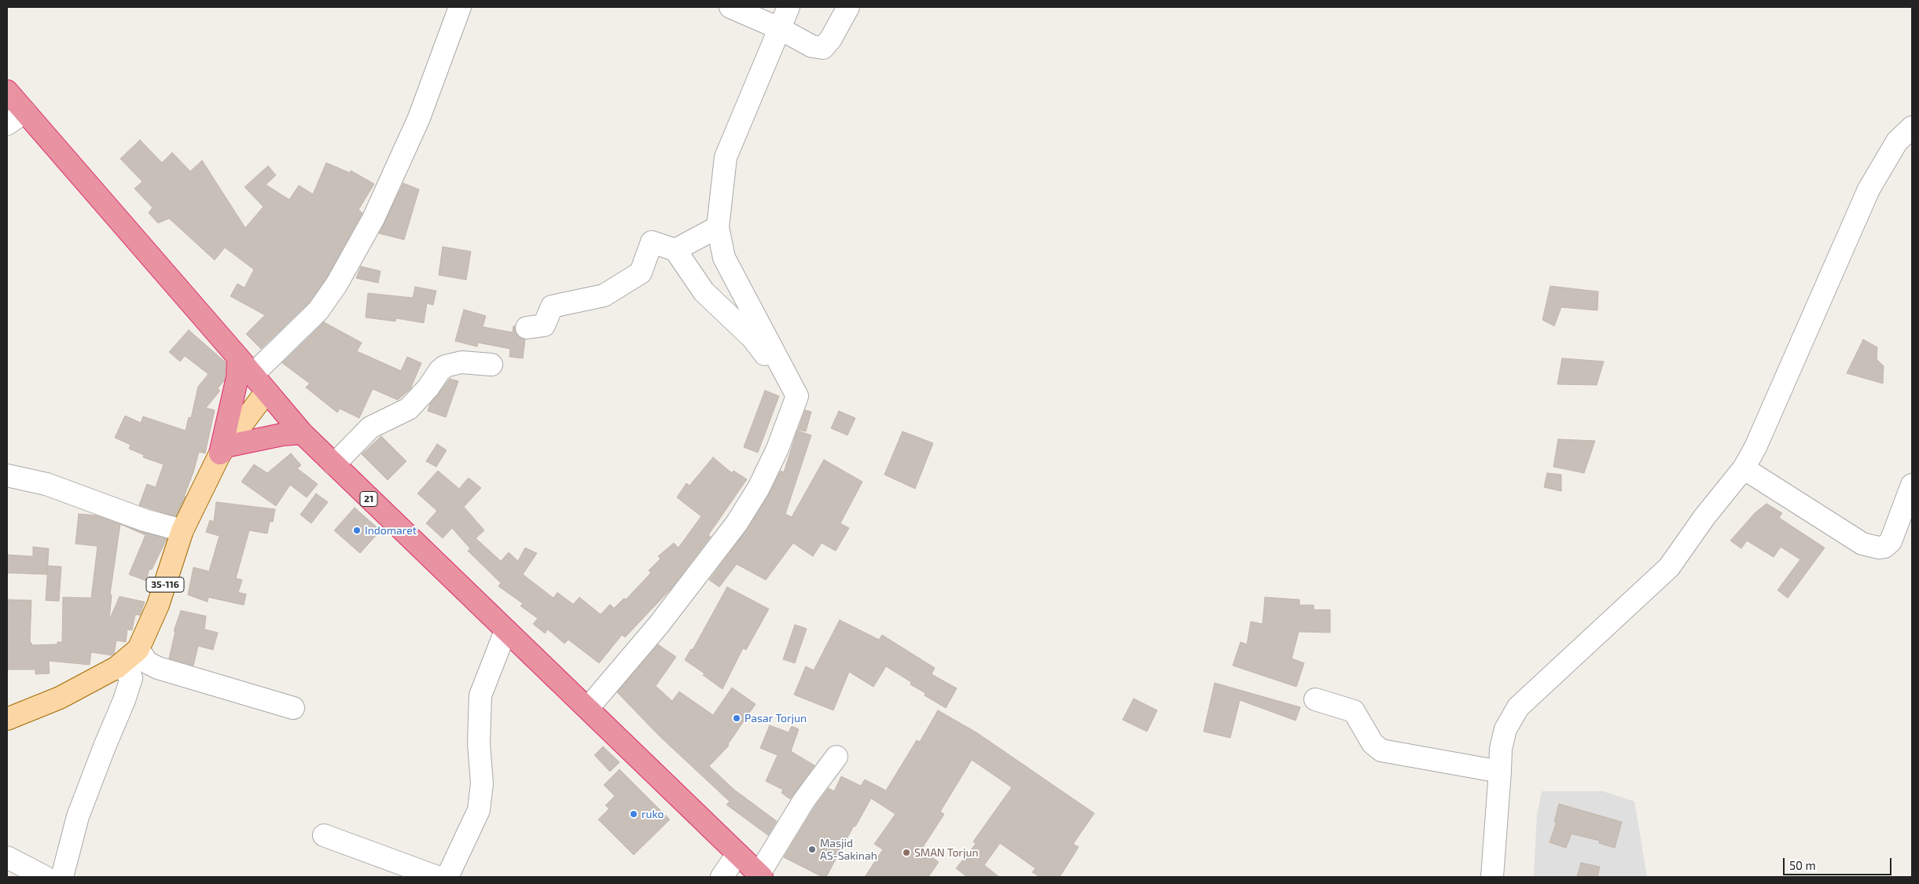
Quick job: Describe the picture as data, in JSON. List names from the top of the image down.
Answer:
{
  "streets": {
    "highway": ["21"],
    "main road": ["35-116"]
  },
  "crossings": [
    ["21", "35-116"]
  ],
  "places": [
    "Indomaret",
    "Pasar Torjun",
    "ruko",
    "Masjid AS-Sakinah",
    "SMAN Torjun"
  ],
  "scale_bar": "50 m"
}
